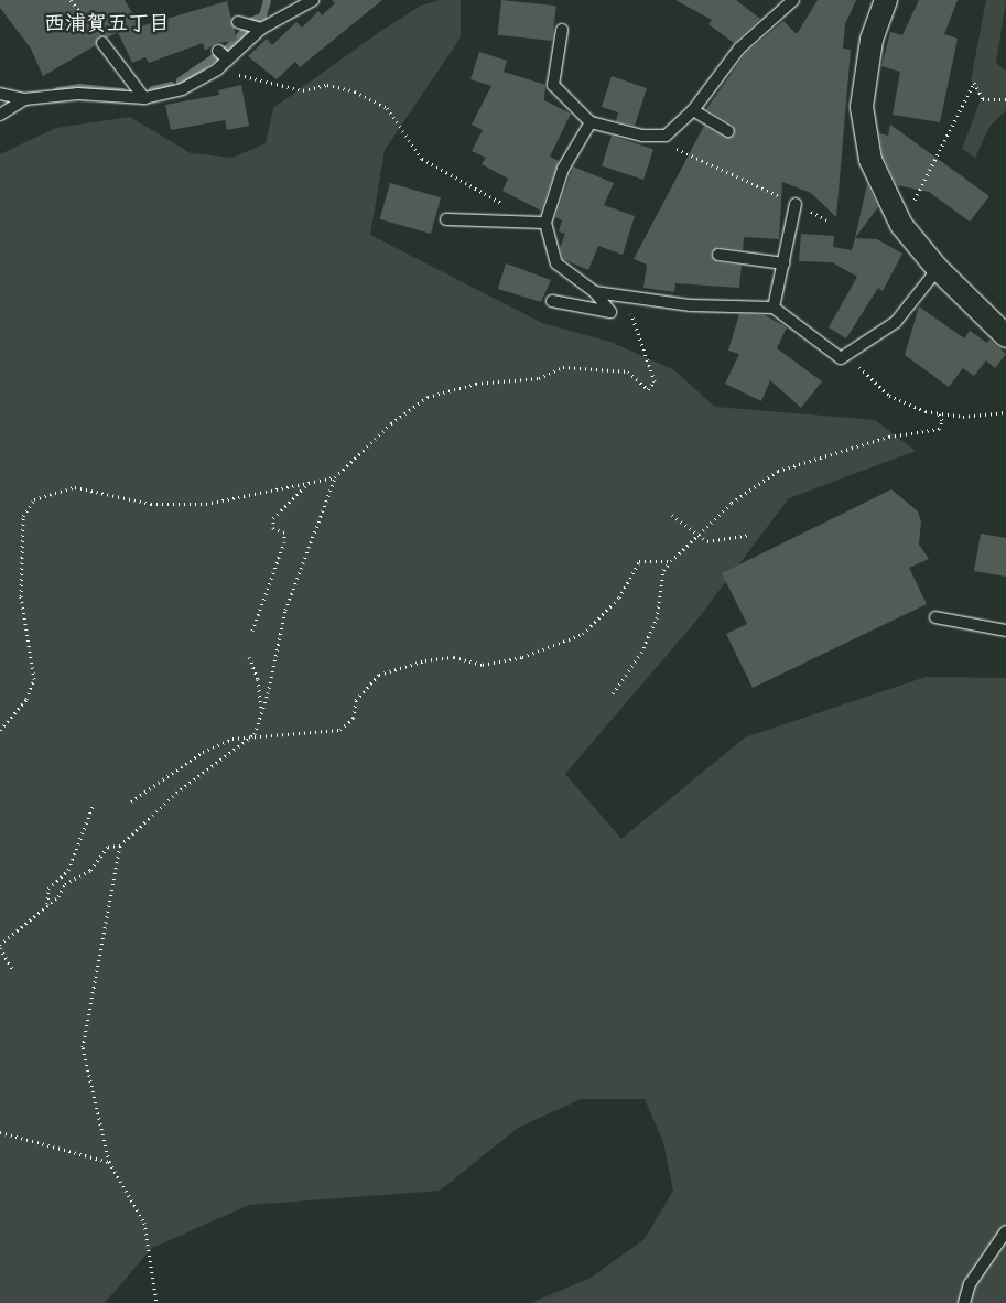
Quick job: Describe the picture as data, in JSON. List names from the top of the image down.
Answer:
{
  "districts": ["西浦賀五丁目"]
}
